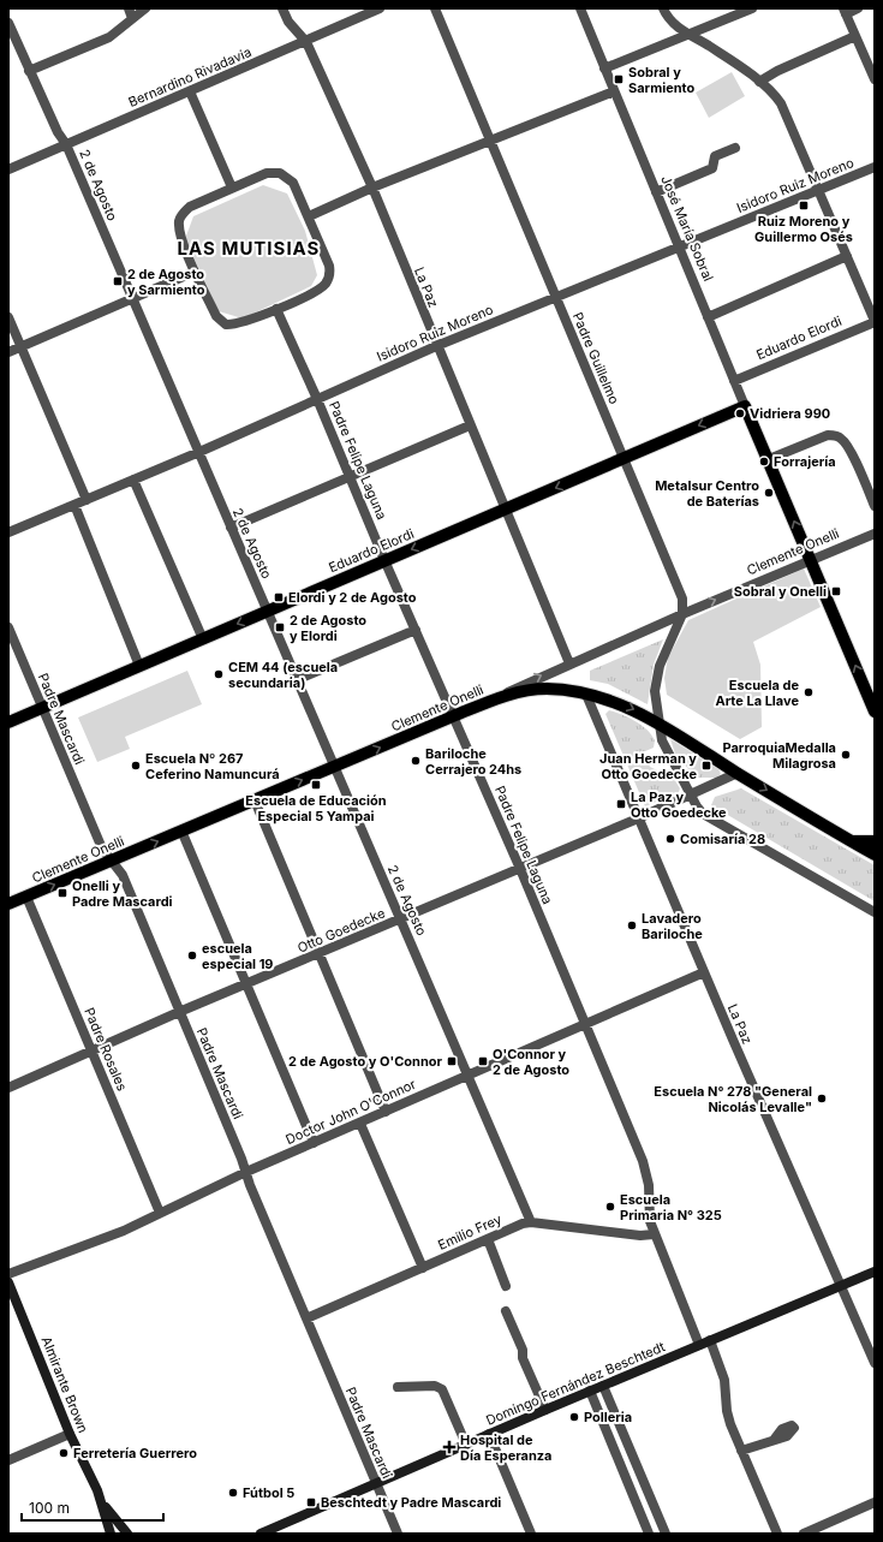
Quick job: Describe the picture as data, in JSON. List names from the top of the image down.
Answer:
{
  "streets": {
    "main road": ["José María Sobral", "Eduardo Elordi", "Clemente Onelli"],
    "street": [
      "Bernardino Rivadavia",
      "2 de Agosto",
      "Isidoro Ruiz Moreno",
      "La Paz",
      "Padre Guillelmo",
      "Padre Felipe Laguna",
      "Padre Mascardi",
      "Otto Goedecke",
      "Padre Rosales",
      "Doctor John O'Connor",
      "Emilio Frey",
      "Domingo Fernández Beschtedt",
      "Almirante Brown"
    ]
  },
  "crossings": [
    ["Bernardino Rivadavia", "2 de Agosto"],
    ["Bernardino Rivadavia", "La Paz"],
    ["2 de Agosto", "Isidoro Ruiz Moreno"],
    ["2 de Agosto", "Eduardo Elordi"],
    ["2 de Agosto", "Clemente Onelli"],
    ["2 de Agosto", "Otto Goedecke"],
    ["2 de Agosto", "Doctor John O'Connor"],
    ["2 de Agosto", "Emilio Frey"],
    ["Isidoro Ruiz Moreno", "José María Sobral"],
    ["Isidoro Ruiz Moreno", "La Paz"],
    ["Isidoro Ruiz Moreno", "Padre Guillelmo"],
    ["Isidoro Ruiz Moreno", "Padre Felipe Laguna"],
    ["José María Sobral", "Eduardo Elordi"],
    ["José María Sobral", "Clemente Onelli"],
    ["La Paz", "Eduardo Elordi"],
    ["La Paz", "Clemente Onelli"],
    ["La Paz", "Otto Goedecke"],
    ["La Paz", "Doctor John O'Connor"],
    ["La Paz", "Domingo Fernández Beschtedt"],
    ["Eduardo Elordi", "Padre Guillelmo"],
    ["Eduardo Elordi", "Padre Felipe Laguna"],
    ["Eduardo Elordi", "Padre Mascardi"],
    ["Padre Guillelmo", "Clemente Onelli"],
    ["Padre Felipe Laguna", "Clemente Onelli"],
    ["Padre Felipe Laguna", "Otto Goedecke"],
    ["Padre Felipe Laguna", "Doctor John O'Connor"],
    ["Padre Felipe Laguna", "Emilio Frey"],
    ["Padre Felipe Laguna", "Domingo Fernández Beschtedt"],
    ["Clemente Onelli", "Padre Mascardi"],
    ["Clemente Onelli", "Padre Rosales"],
    ["Padre Mascardi", "Otto Goedecke"],
    ["Padre Mascardi", "Doctor John O'Connor"],
    ["Padre Mascardi", "Emilio Frey"],
    ["Padre Mascardi", "Domingo Fernández Beschtedt"],
    ["Otto Goedecke", "Padre Rosales"],
    ["Padre Rosales", "Doctor John O'Connor"]
  ],
  "one_way": ["José María Sobral", "Eduardo Elordi", "Clemente Onelli"],
  "districts": ["LAS MUTISIAS"],
  "places": {
    "transit": [
      "Sobral y Sarmiento",
      "Ruiz Moreno y Guillermo Osés",
      "2 de Agosto y Sarmiento",
      "Sobral y Onelli",
      "Elordi y 2 de Agosto",
      "2 de Agosto y Elordi",
      "Juan Herman y Otto Goedecke",
      "Escuela de Educación Especial 5 Yampai",
      "La Paz y Otto Goedecke",
      "Onelli y Padre Mascardi",
      "2 de Agosto y O'Connor",
      "O'Connor y 2 de Agosto",
      "Beschtedt y Padre Mascardi"
    ],
    "other": [
      "Vidriera 990",
      "Forrajería",
      "Metalsur Centro de Baterías",
      "CEM 44 (escuela secundaria)",
      "Escuela de Arte La Llave",
      "ParroquiaMedalla Milagrosa",
      "Bariloche Cerrajero 24hs",
      "Escuela Nº 267 Ceferino Namuncurá",
      "Comisaría 28",
      "Lavadero Bariloche",
      "escuela especial 19",
      "Escuela N° 278 \"General Nicolás Levalle\"",
      "Escuela Primaria N° 325",
      "Polleria",
      "Ferretería Guerrero",
      "Fútbol 5"
    ],
    "health": ["Hospital de Día Esperanza"]
  },
  "scale_bar": "100 m"
}
